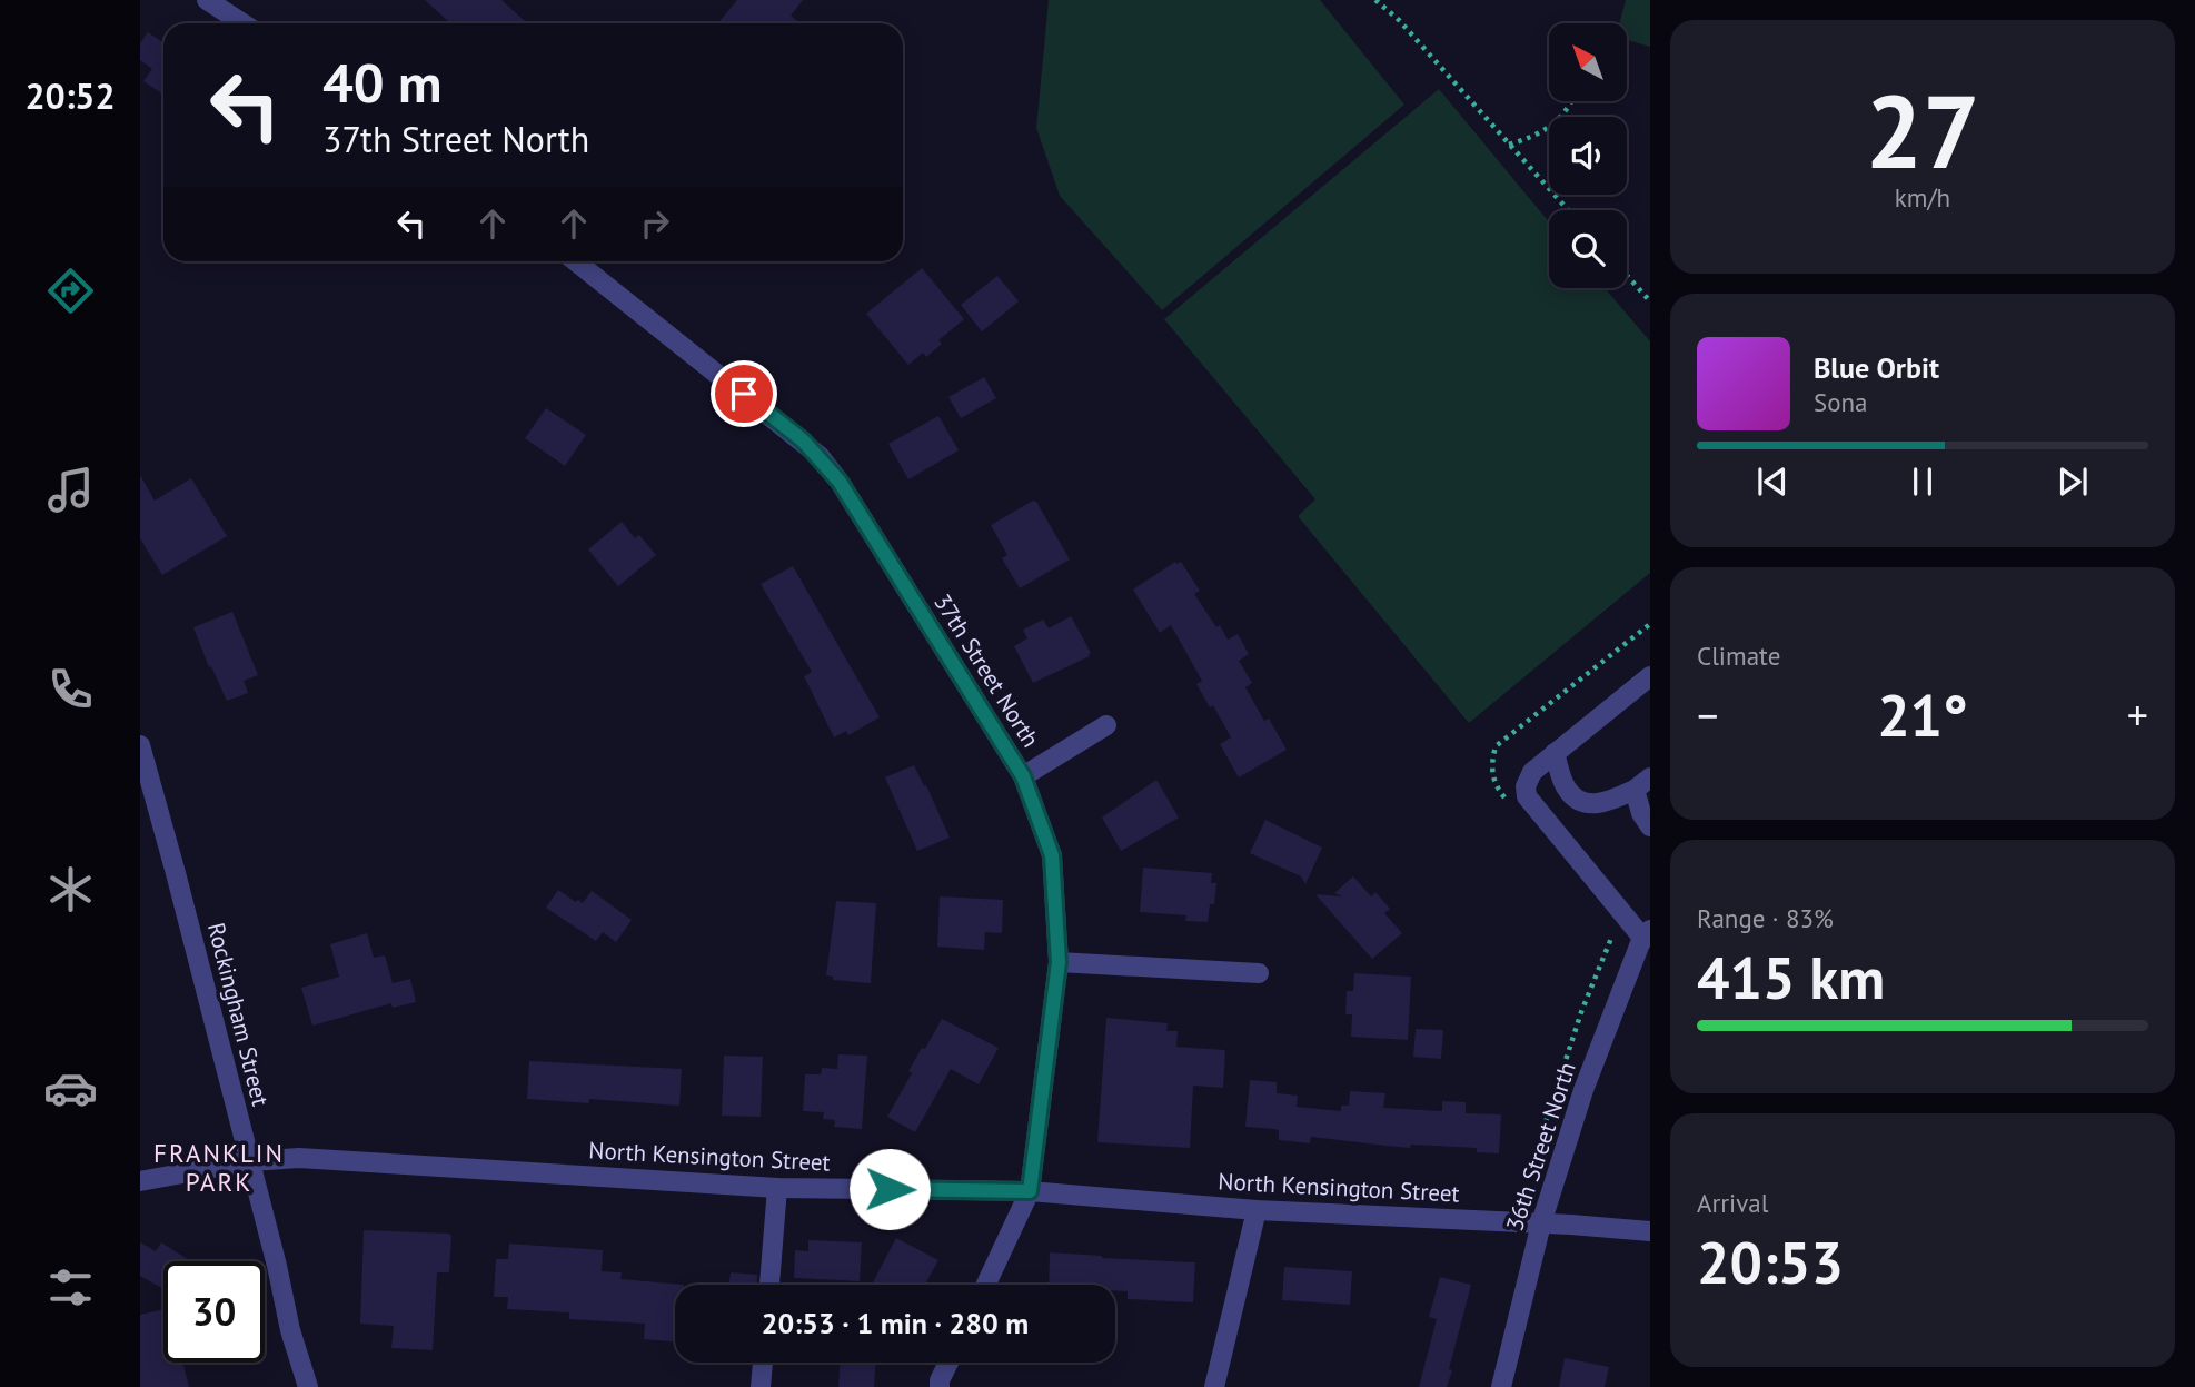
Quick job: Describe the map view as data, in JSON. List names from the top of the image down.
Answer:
{
  "streets": {
    "street": [
      "37th Street North",
      "Rockingham Street",
      "36th Street North",
      "North Kensington Street"
    ]
  },
  "crossings": [
    ["37th Street North", "North Kensington Street"],
    ["Rockingham Street", "North Kensington Street"],
    ["36th Street North", "North Kensington Street"]
  ],
  "districts": ["FRANKLIN PARK"],
  "north": "top left",
  "page": {
    "tabs": "20:52",
    "tile": [
      ["27", "km/h"],
      "Climate",
      ["Range · 83%", "415 km"],
      ["Arrival", "20:53"]
    ],
    "turn": ["40 m", "37th Street North"],
    "song": ["Blue Orbit", "Sona"],
    "heat": ["−", "21°", "+"],
    "limit": "30",
    "trip": "20:53 · 1 min · 280 m"
  }
}
